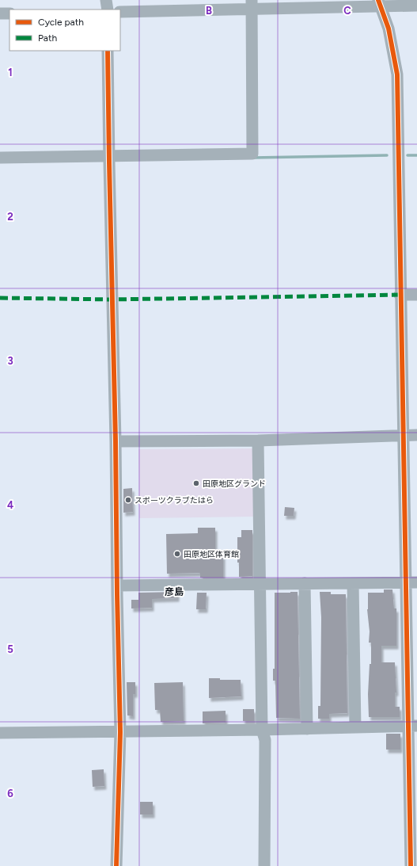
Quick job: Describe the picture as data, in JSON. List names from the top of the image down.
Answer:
{
  "districts": ["彦島"],
  "places": ["田原地区グランド", "スポーツクラブたはら", "田原地区体育館"],
  "legend": ["Cycle path", "Path"],
  "grid": {
    "columns": ["B", "C"],
    "rows": [
      "1",
      "2",
      "3",
      "4",
      "5",
      "6"
    ]
  }
}
